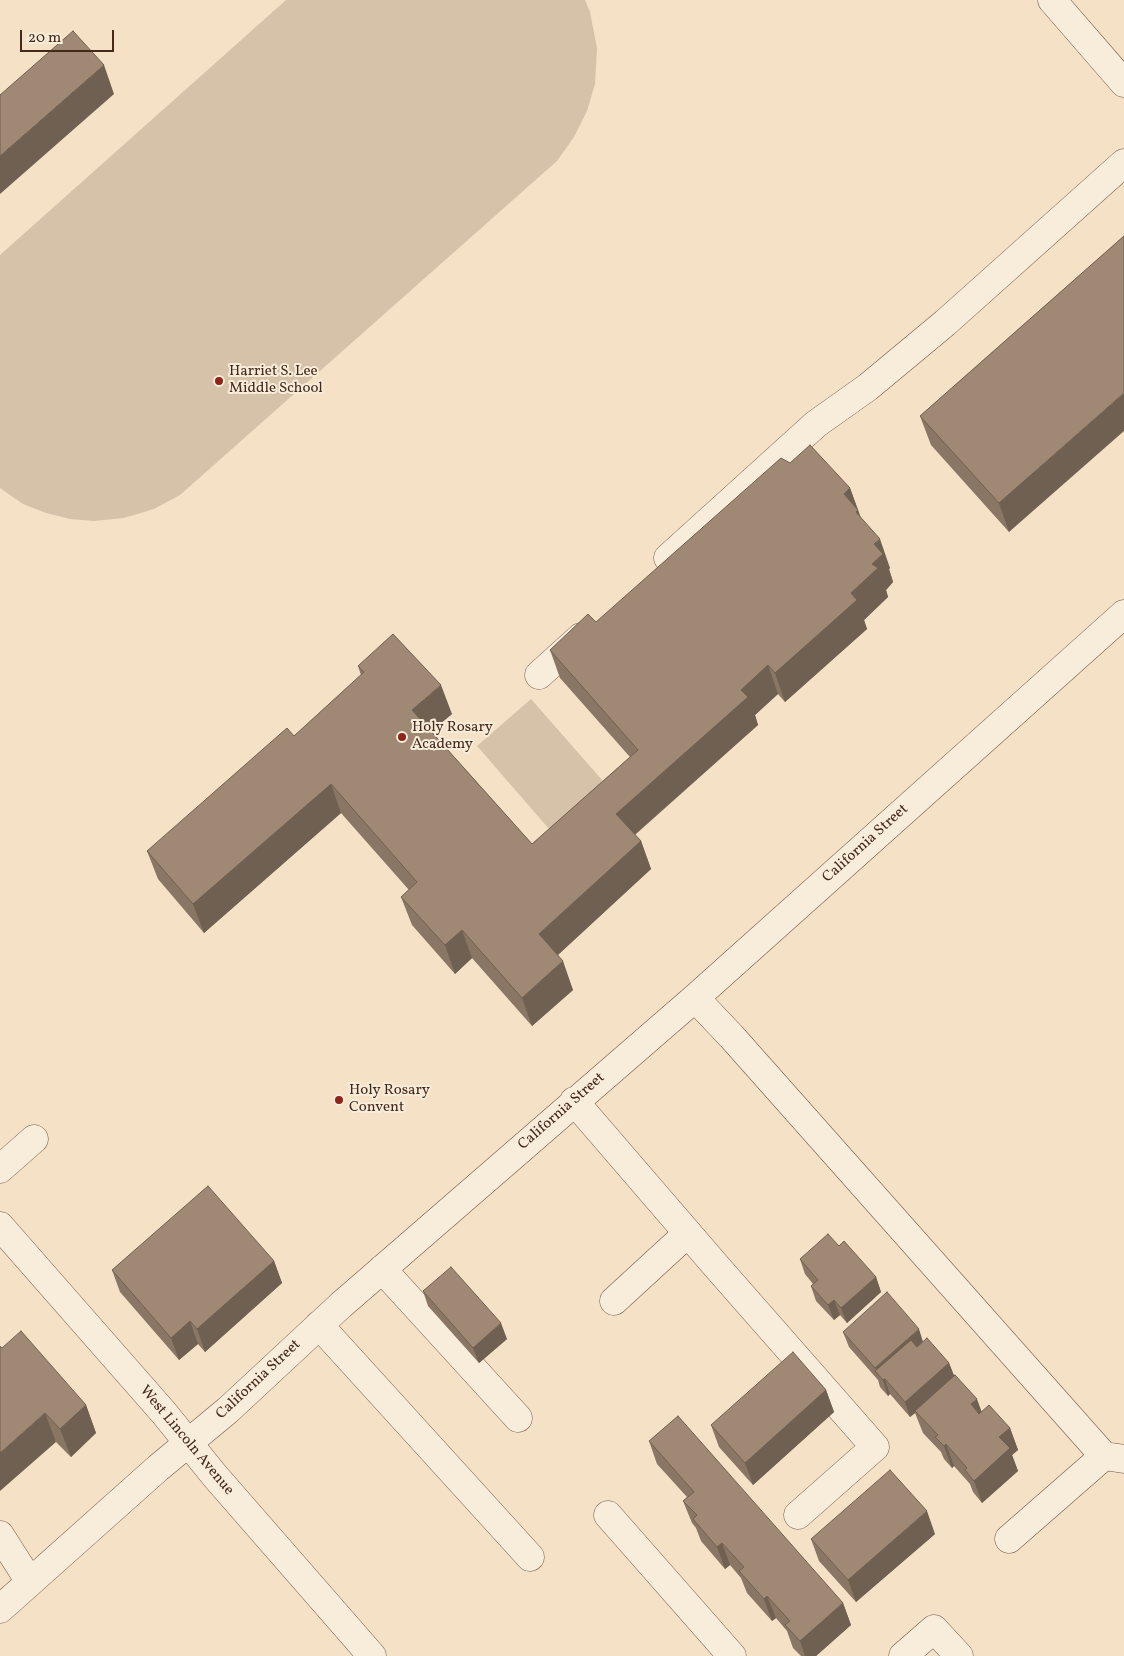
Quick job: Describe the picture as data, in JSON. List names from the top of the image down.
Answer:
{
  "streets": {
    "street": ["California Street", "West Lincoln Avenue"]
  },
  "crossings": [
    ["California Street", "West Lincoln Avenue"]
  ],
  "places": ["Harriet S. Lee Middle School", "Holy Rosary Academy", "Holy Rosary Convent"],
  "scale_bar": "20 m"
}
